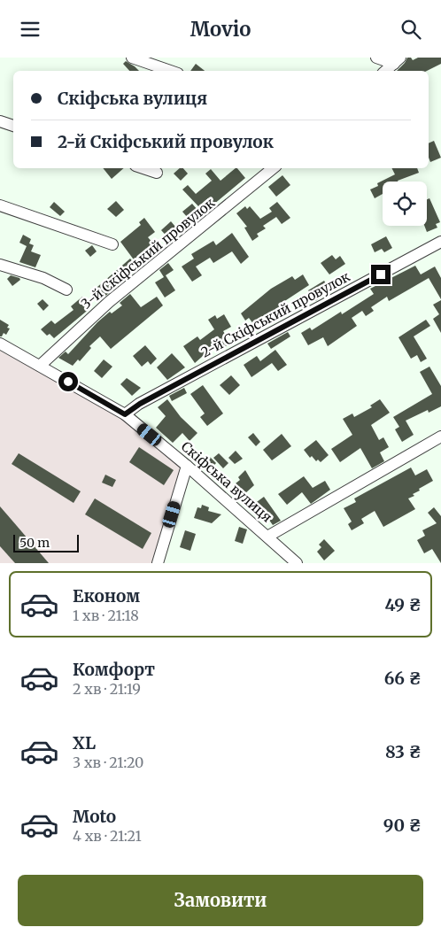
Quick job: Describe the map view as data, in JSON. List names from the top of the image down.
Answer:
{
  "streets": {
    "street": ["3-й Скіфський провулок", "2-й Скіфський провулок", "Скіфська вулиця"]
  },
  "crossings": [
    ["3-й Скіфський провулок", "Скіфська вулиця"],
    ["2-й Скіфський провулок", "Скіфська вулиця"]
  ],
  "scale_bar": "50 m",
  "page": {
    "header": "Movio",
    "banner": ["Скіфська вулиця", "2-й Скіфський провулок"],
    "scale": "50 m",
    "list": [
      {
        "name": "Економ",
        "note": "1 хв · 21:18",
        "value": "49 ₴"
      },
      {
        "name": "Комфорт",
        "note": "2 хв · 21:19",
        "value": "66 ₴"
      },
      {
        "name": "XL",
        "note": "3 хв · 21:20",
        "value": "83 ₴"
      },
      {
        "name": "Moto",
        "note": "4 хв · 21:21",
        "value": "90 ₴"
      }
    ],
    "buttons": "Замовити"
  }
}
